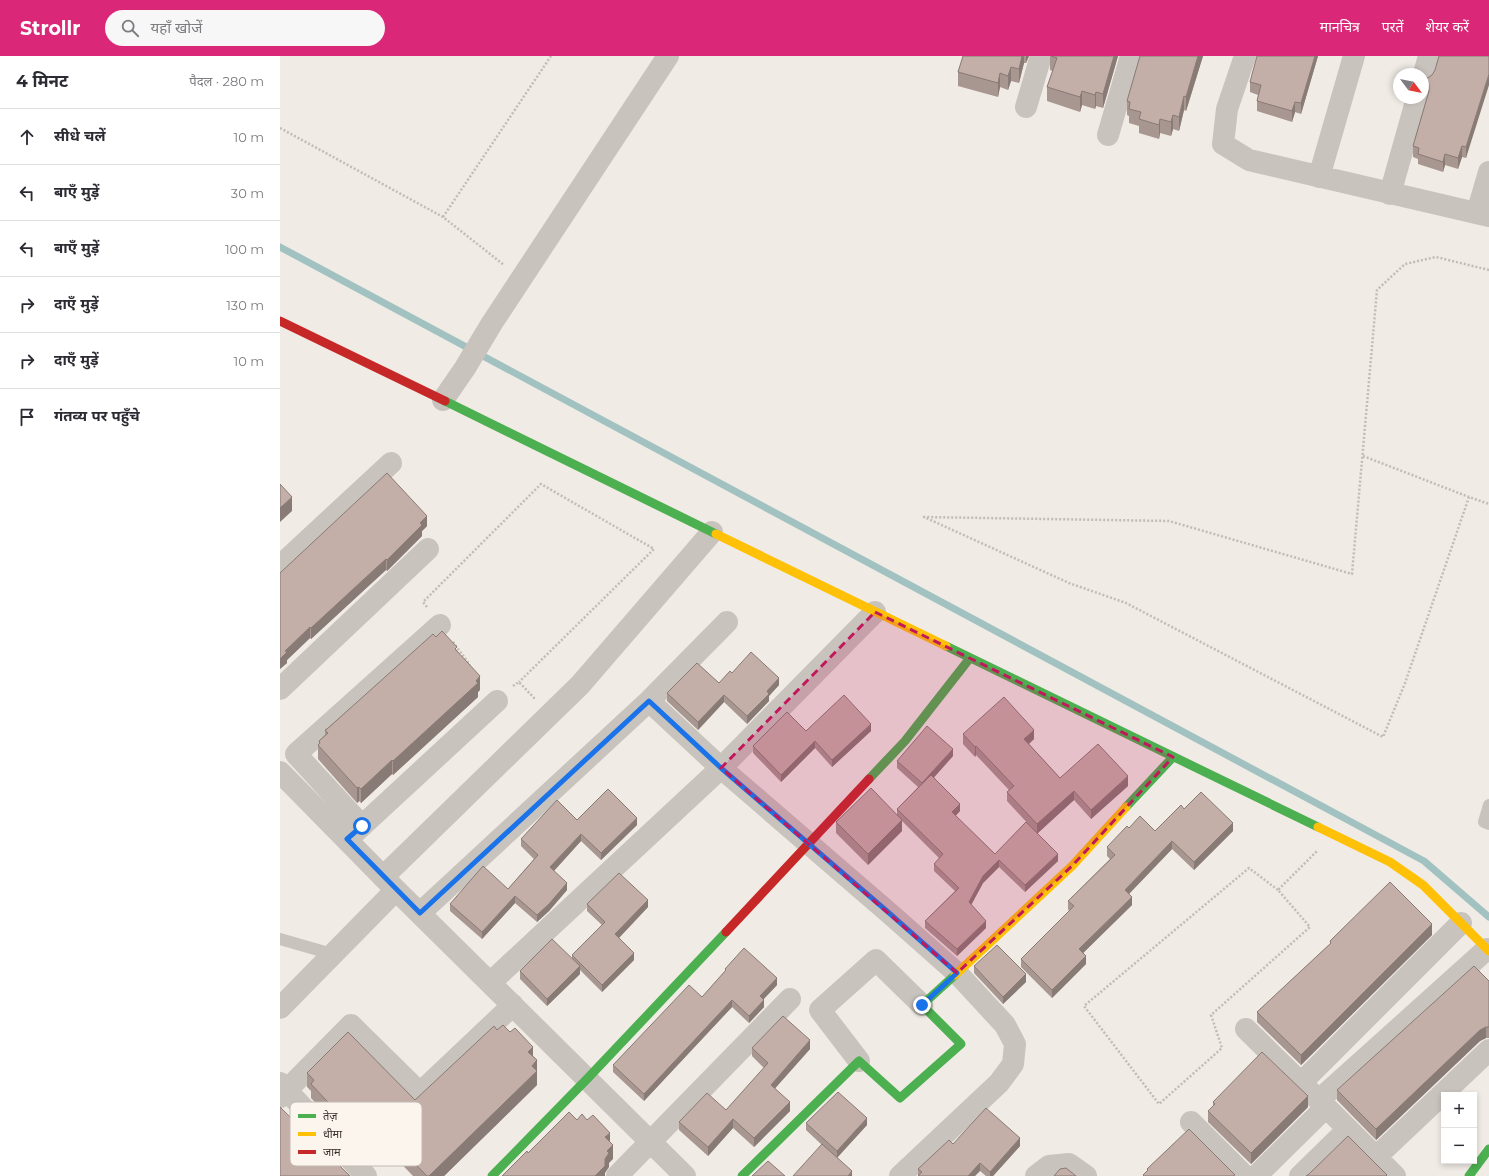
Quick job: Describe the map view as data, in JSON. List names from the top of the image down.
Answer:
{
  "legend": ["तेज़", "धीमा", "जाम"],
  "north": "bottom right",
  "page": {
    "header": "Strollr",
    "search": "यहाँ खोजें",
    "nav": ["मानचित्र", "परतें", "शेयर करें"],
    "heading": ["4 मिनट", "पैदल · 280 m"],
    "list": [
      ["सीधे चलें", "10 m"],
      ["बाएँ मुड़ें", "30 m"],
      ["बाएँ मुड़ें", "100 m"],
      ["दाएँ मुड़ें", "130 m"],
      ["दाएँ मुड़ें", "10 m"],
      "गंतव्य पर पहुँचे"
    ],
    "map_buttons": ["+", "−"]
  }
}
